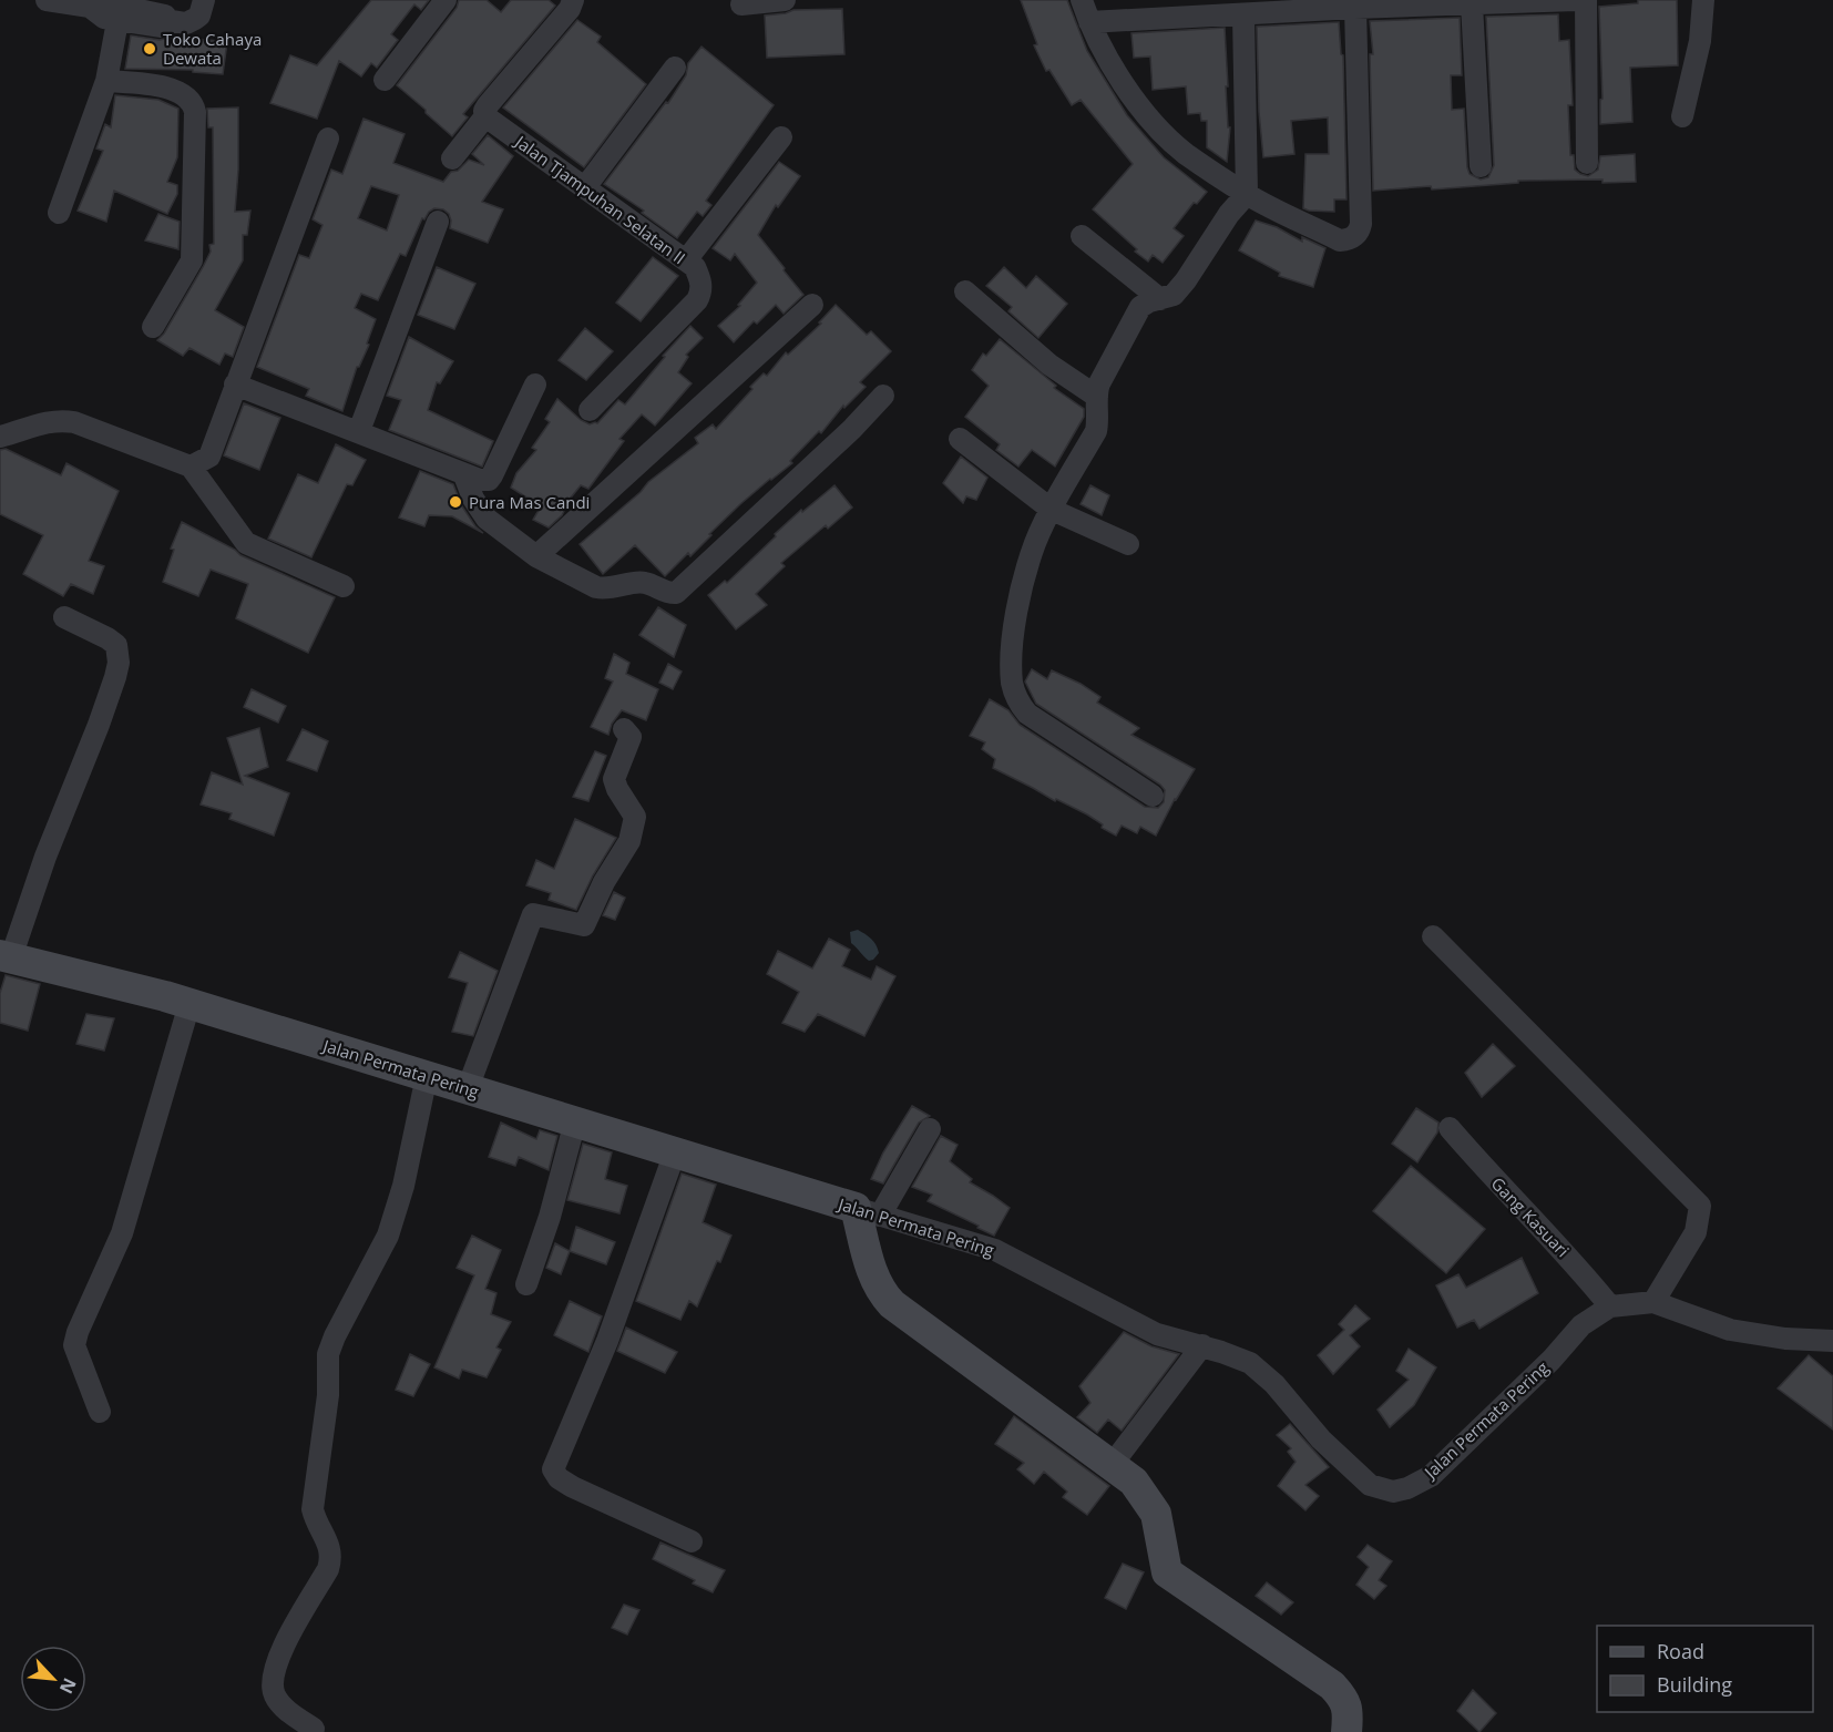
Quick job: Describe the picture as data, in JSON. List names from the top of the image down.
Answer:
{
  "streets": {
    "street": ["Jalan Tjampuhan Selatan II", "Jalan Permata Pering", "Gang Kasuari"]
  },
  "crossings": [
    ["Jalan Permata Pering", "Gang Kasuari"]
  ],
  "places": ["Toko Cahaya Dewata", "Pura Mas Candi"],
  "legend": ["Road", "Building"],
  "north": "bottom right"
}
